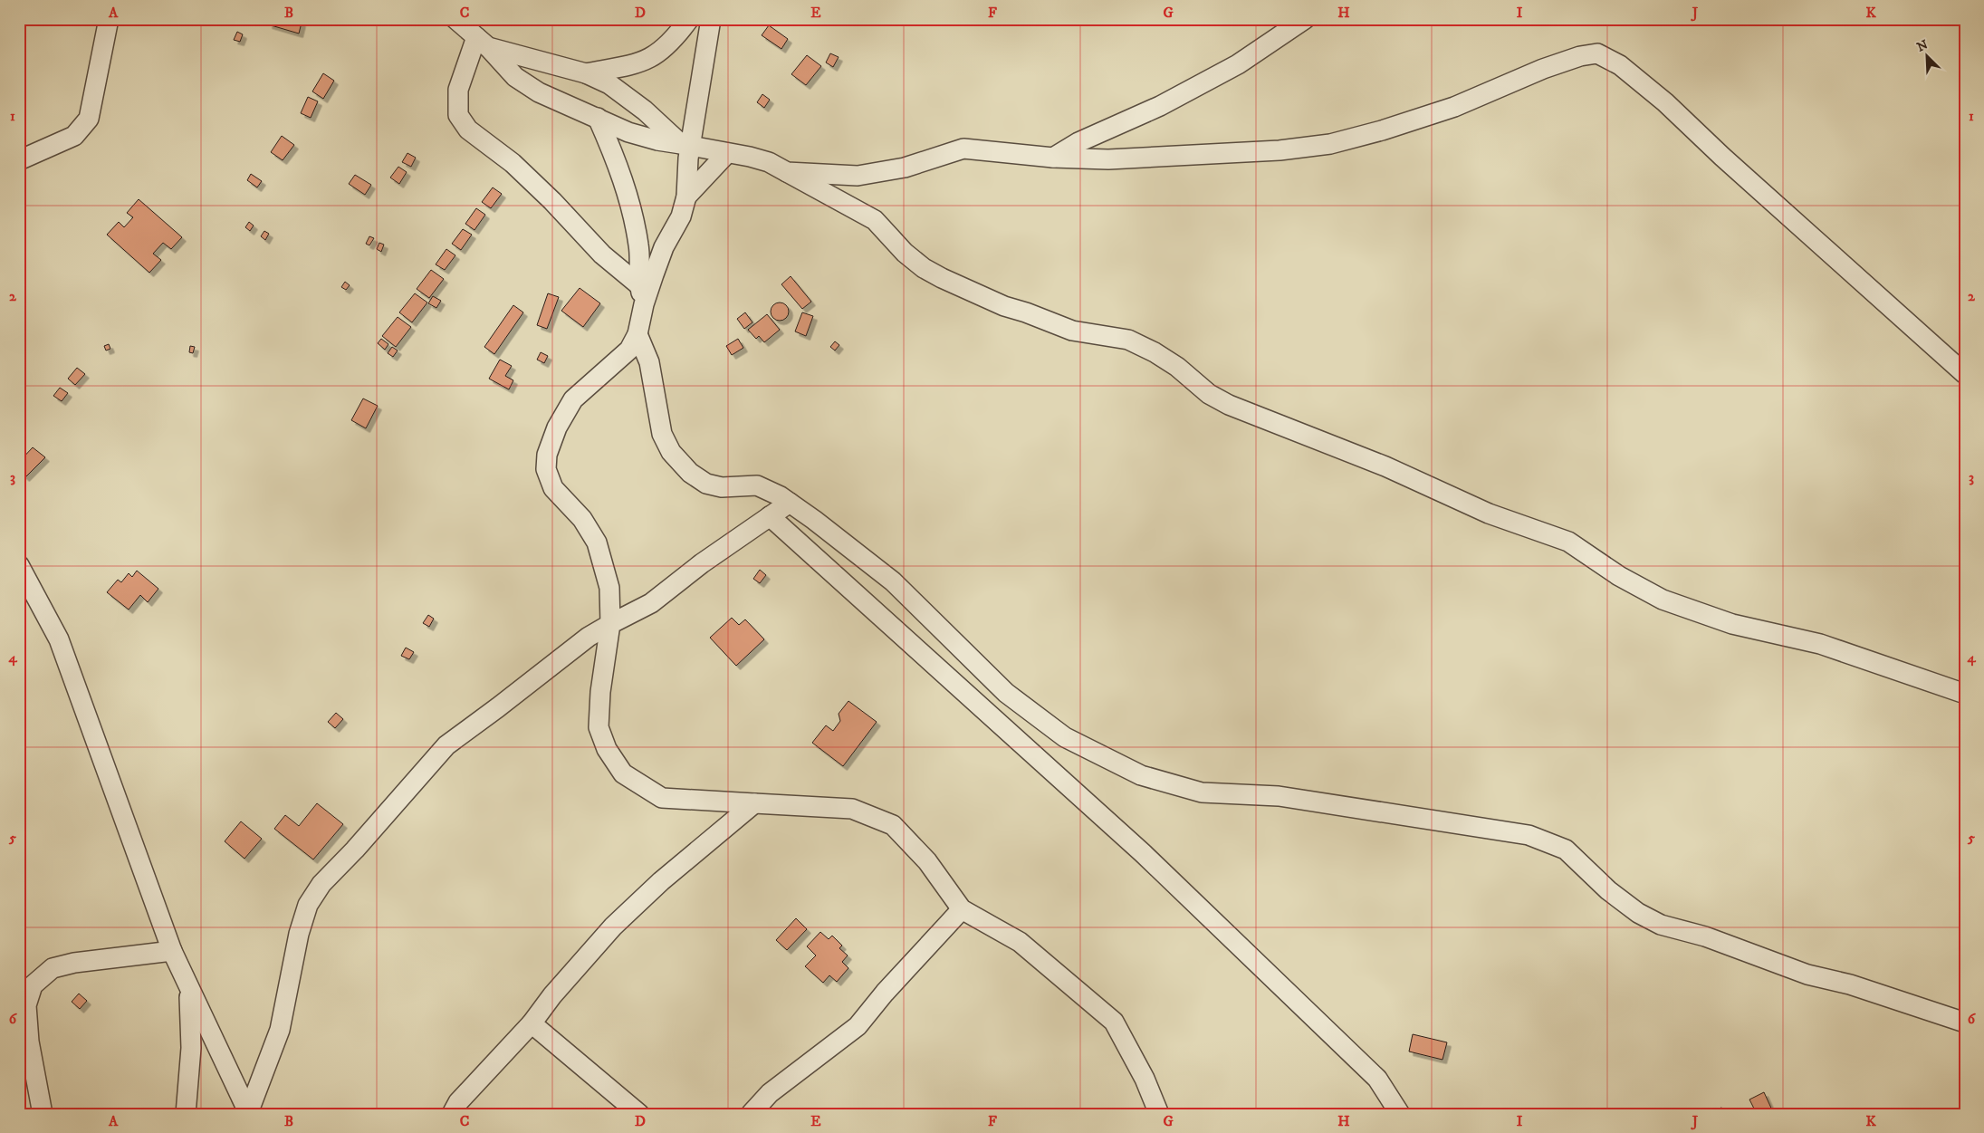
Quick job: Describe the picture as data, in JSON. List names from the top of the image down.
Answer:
{
  "north": "top left",
  "grid": {
    "columns": [
      "A",
      "B",
      "C",
      "D",
      "E",
      "F",
      "G",
      "H",
      "I",
      "J",
      "K"
    ],
    "rows": [
      "1",
      "2",
      "3",
      "4",
      "5",
      "6"
    ]
  }
}
